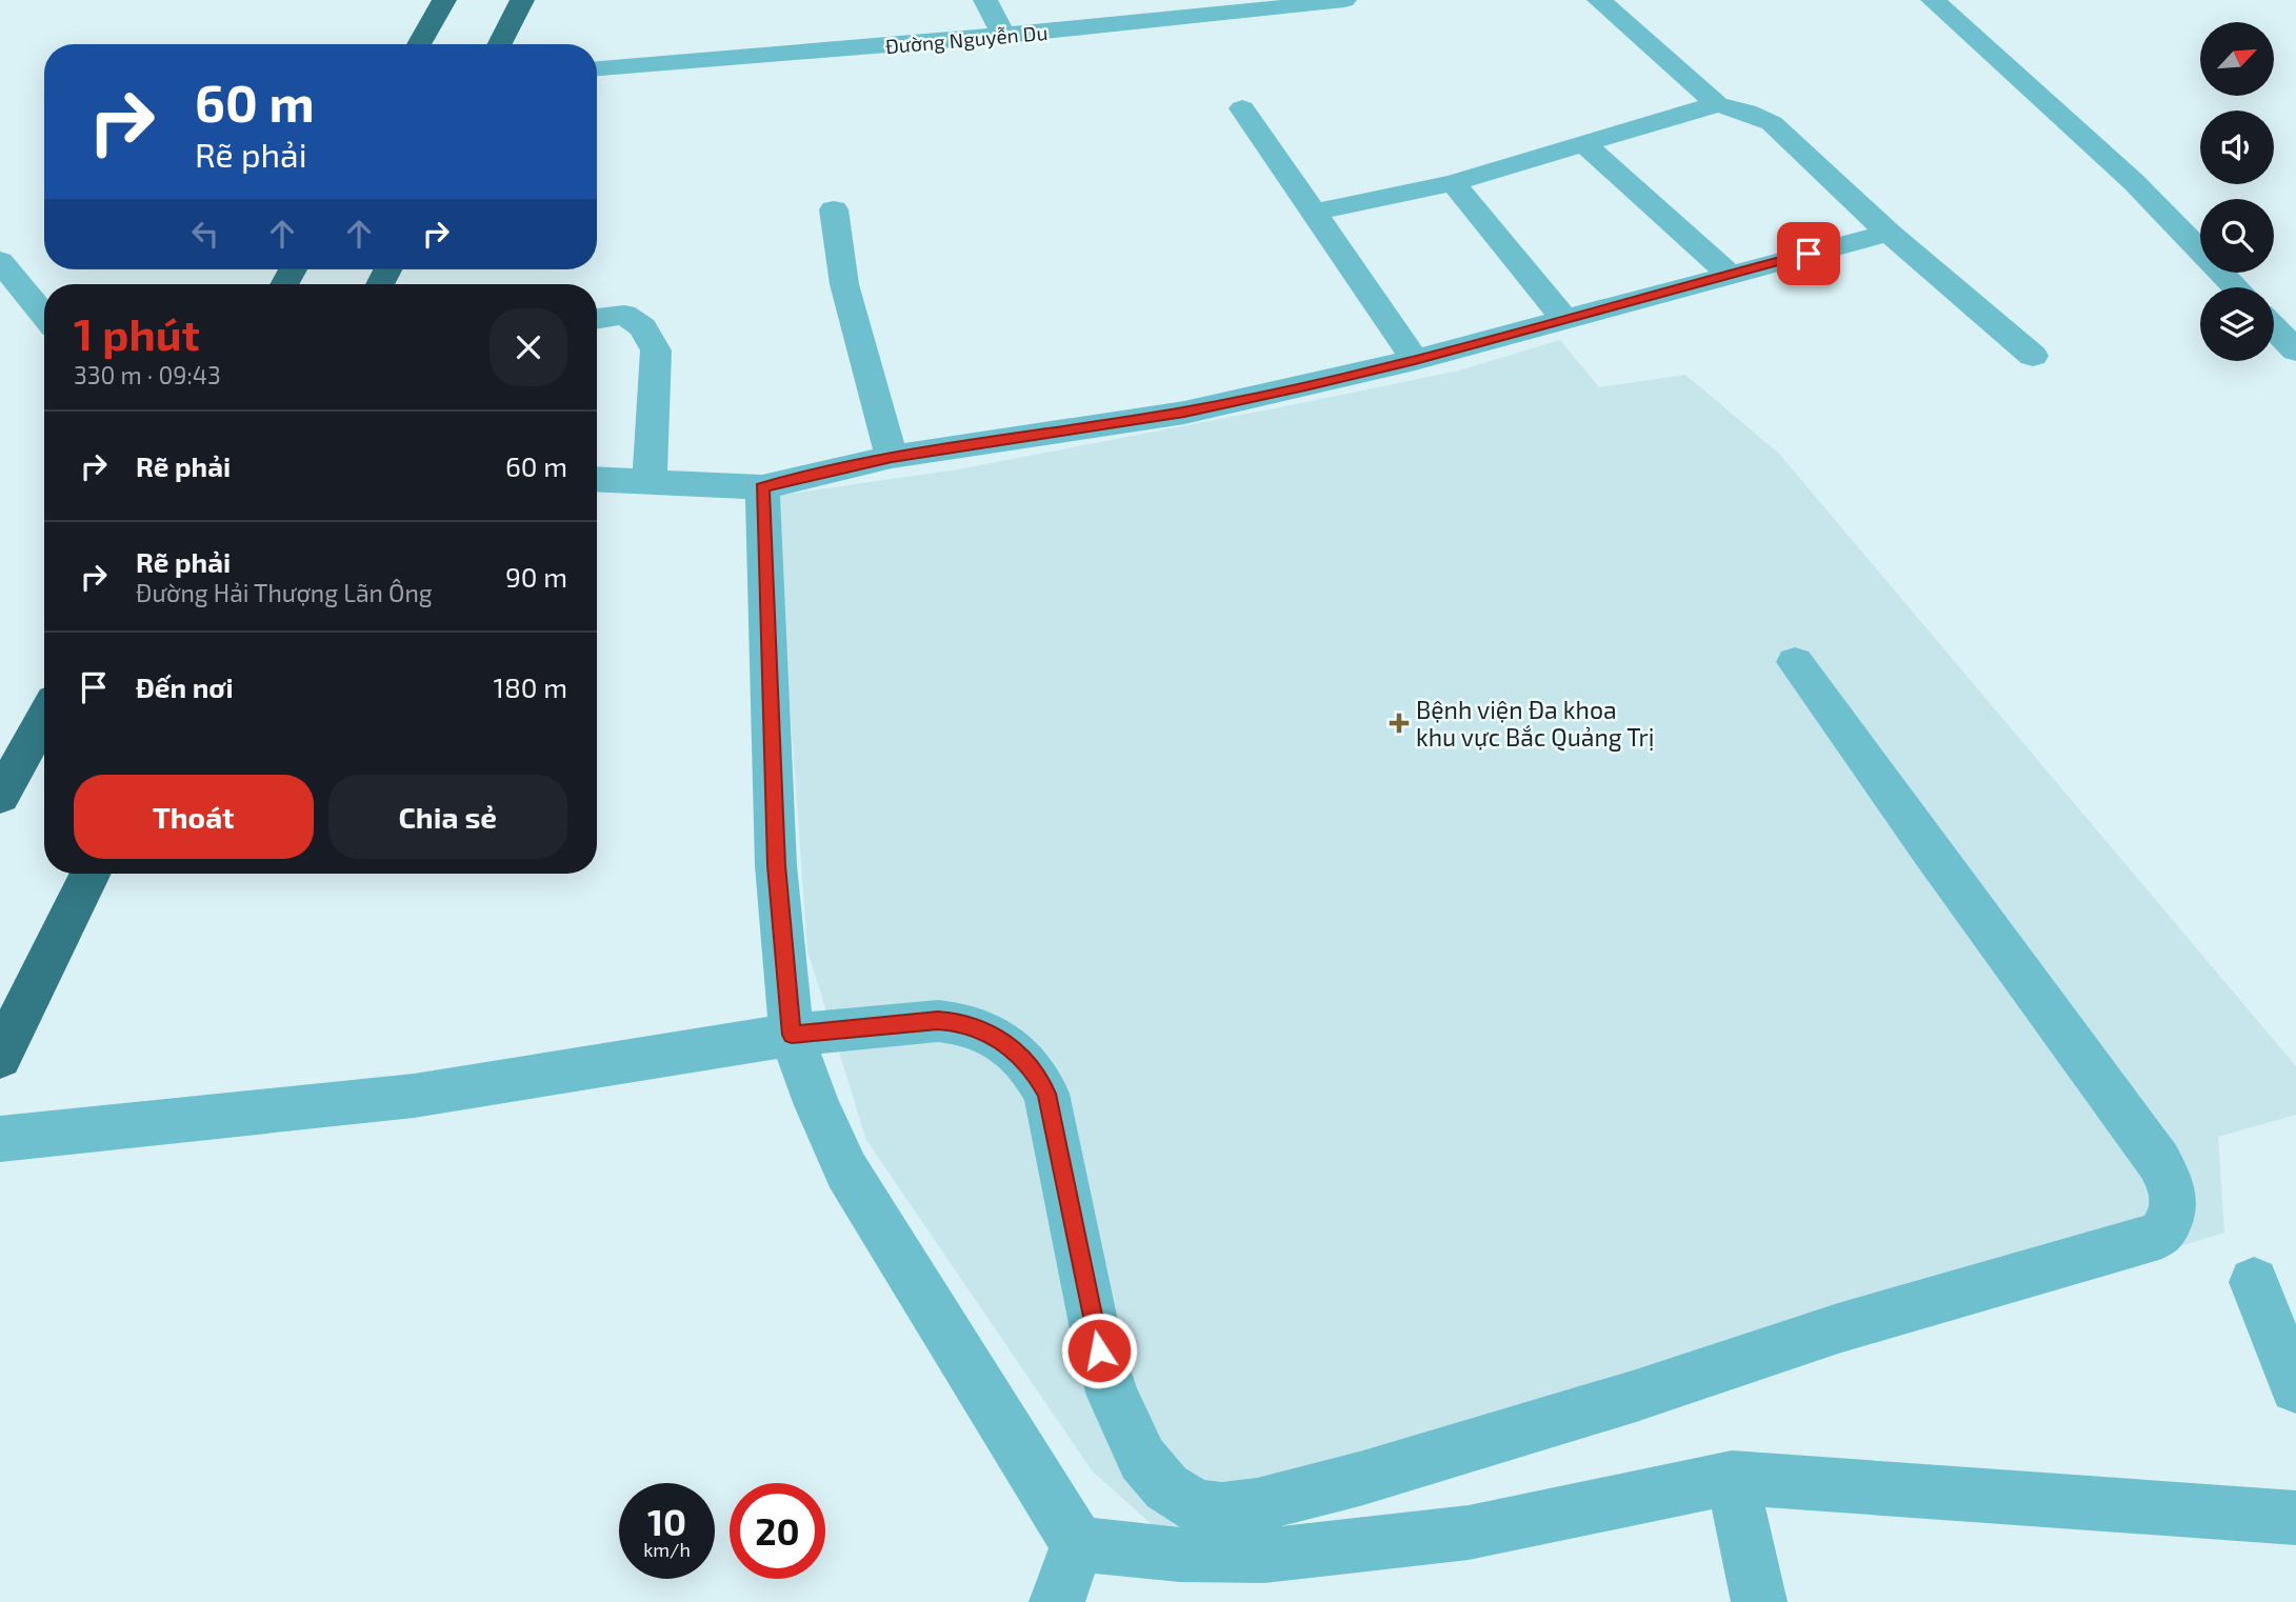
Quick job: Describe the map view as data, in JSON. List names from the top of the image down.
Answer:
{
  "streets": {
    "street": ["Đường Nguyễn Du"]
  },
  "places": {
    "health": ["Bệnh viện Đa khoa khu vực Bắc Quảng Trị"]
  },
  "north": "top right",
  "page": {
    "turn": ["60 m", "Rẽ phải"],
    "heading": ["1 phút", "330 m · 09:43"],
    "list": [
      {
        "name": "Rẽ phải",
        "value": "60 m"
      },
      {
        "name": "Rẽ phải",
        "note": "Đường Hải Thượng Lãn Ông",
        "value": "90 m"
      },
      {
        "name": "Đến nơi",
        "value": "180 m"
      }
    ],
    "buttons": ["Thoát", "Chia sẻ"],
    "speed": "10 km/h",
    "limit": "20"
  }
}
